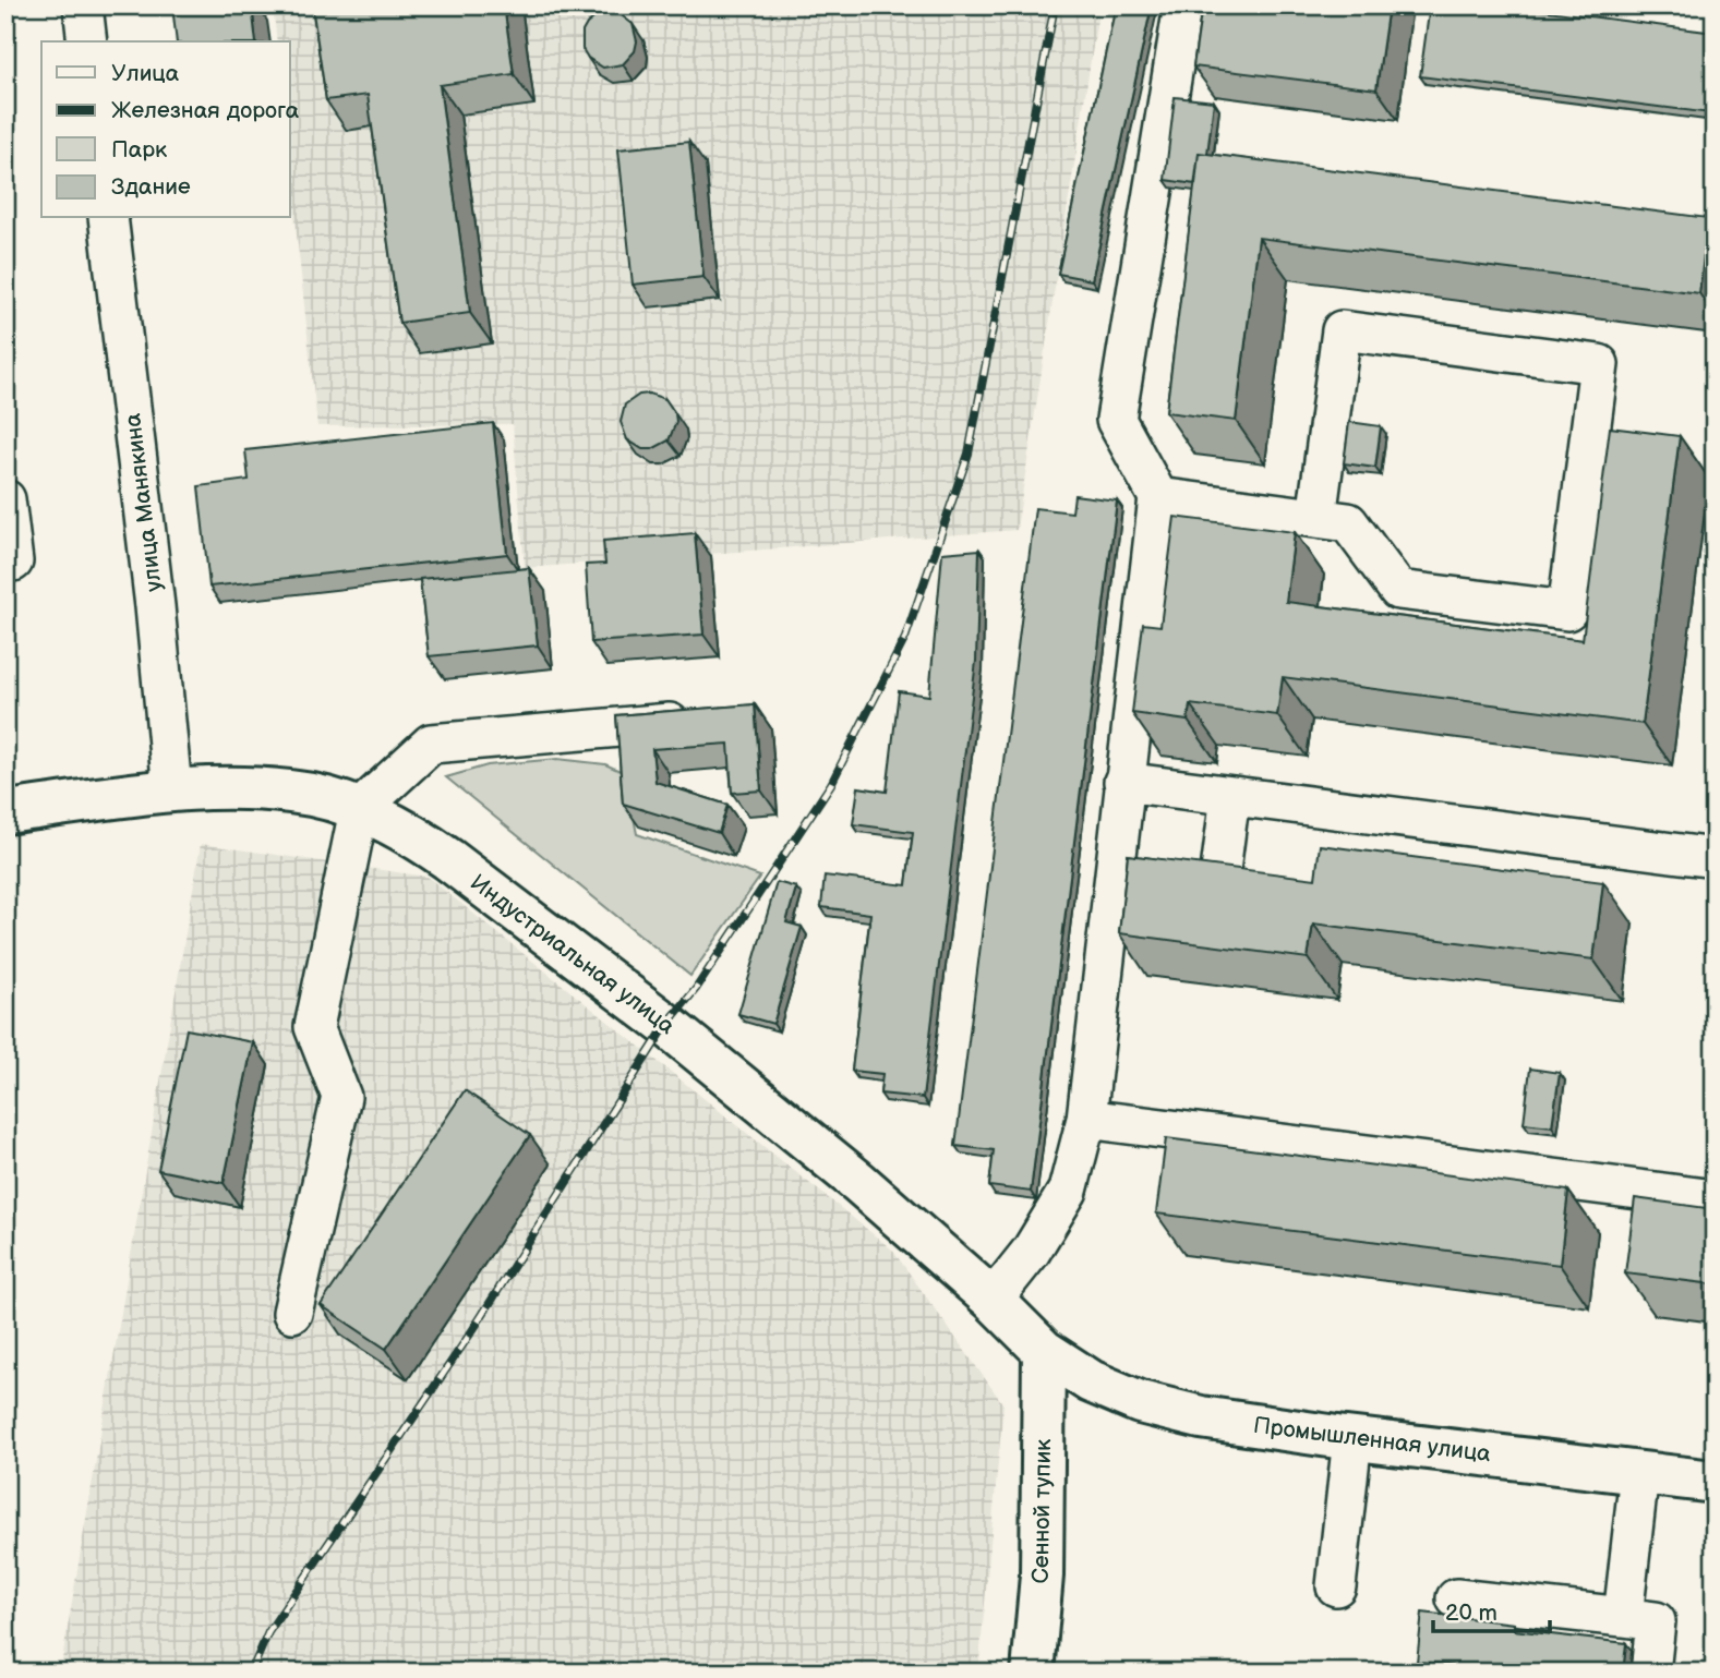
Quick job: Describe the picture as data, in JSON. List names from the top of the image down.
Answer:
{
  "streets": {
    "main road": ["Индустриальная улица", "Промышленная улица", "Сенной тупик"],
    "street": ["улица Манякина"]
  },
  "crossings": [
    ["улица Манякина", "Индустриальная улица"],
    ["Индустриальная улица", "Промышленная улица"],
    ["Индустриальная улица", "Сенной тупик"],
    ["Промышленная улица", "Сенной тупик"]
  ],
  "legend": [
    "Улица",
    "Железная дорога",
    "Парк",
    "Здание"
  ],
  "scale_bar": "20 m"
}
